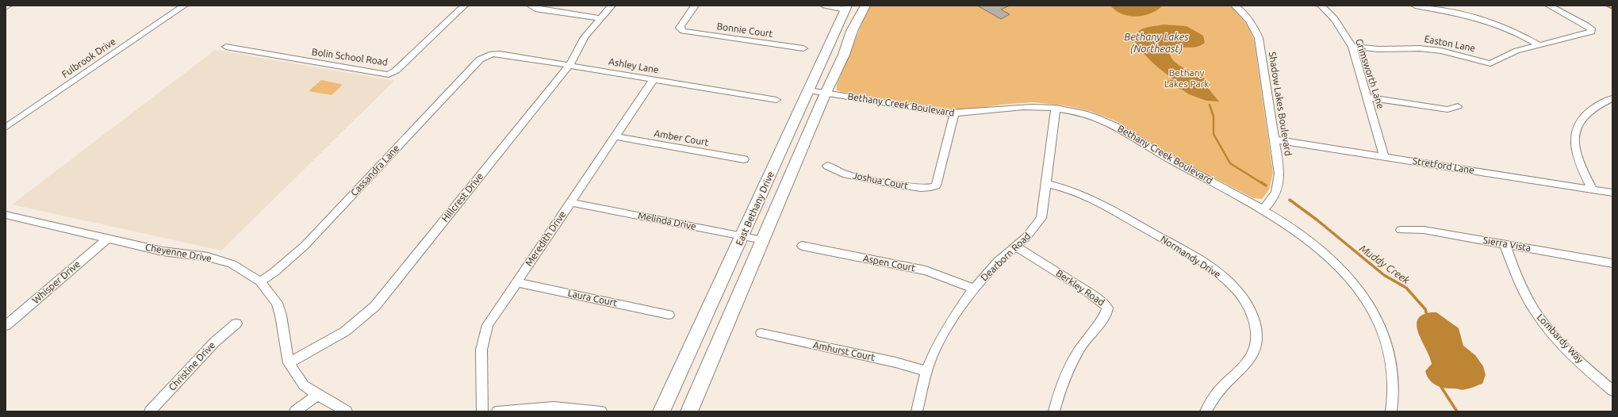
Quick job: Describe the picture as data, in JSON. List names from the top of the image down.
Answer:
{
  "streets": {
    "main road": ["East Bethany Drive"],
    "street": [
      "Bonnie Court",
      "Easton Lane",
      "Bolin School Road",
      "Fulbrook Drive",
      "Ashley Lane",
      "Grimsworth Lane",
      "Shadow Lakes Boulevard",
      "Bethany Creek Boulevard",
      "Amber Court",
      "Stretford Lane",
      "Cassandra Lane",
      "Joshua Court",
      "Hillcrest Drive",
      "Melinda Drive",
      "Meredith Drive",
      "Sierra Vista",
      "Cheyenne Drive",
      "Dearborn Road",
      "Normandy Drive",
      "Aspen Court",
      "Whisper Drive",
      "Berkley Road",
      "Laura Court",
      "Lombardy Way",
      "Amhurst Court",
      "Christine Drive"
    ]
  },
  "crossings": [
    ["Easton Lane", "Grimsworth Lane"],
    ["Ashley Lane", "Cassandra Lane"],
    ["Ashley Lane", "Hillcrest Drive"],
    ["Ashley Lane", "Meredith Drive"],
    ["Grimsworth Lane", "Stretford Lane"],
    ["Shadow Lakes Boulevard", "Bethany Creek Boulevard"],
    ["Shadow Lakes Boulevard", "Stretford Lane"],
    ["Bethany Creek Boulevard", "Joshua Court"],
    ["Bethany Creek Boulevard", "East Bethany Drive"],
    ["Bethany Creek Boulevard", "Dearborn Road"],
    ["Amber Court", "Meredith Drive"],
    ["Cassandra Lane", "Cheyenne Drive"],
    ["Hillcrest Drive", "Cheyenne Drive"],
    ["East Bethany Drive", "Melinda Drive"],
    ["Melinda Drive", "Meredith Drive"],
    ["Meredith Drive", "Laura Court"],
    ["Sierra Vista", "Lombardy Way"],
    ["Cheyenne Drive", "Whisper Drive"],
    ["Dearborn Road", "Normandy Drive"],
    ["Dearborn Road", "Aspen Court"],
    ["Dearborn Road", "Berkley Road"],
    ["Dearborn Road", "Amhurst Court"]
  ],
  "water": ["Bethany Lakes (Northeast)", "Muddy Creek"],
  "parks": ["Bethany Lakes Park"]
}
